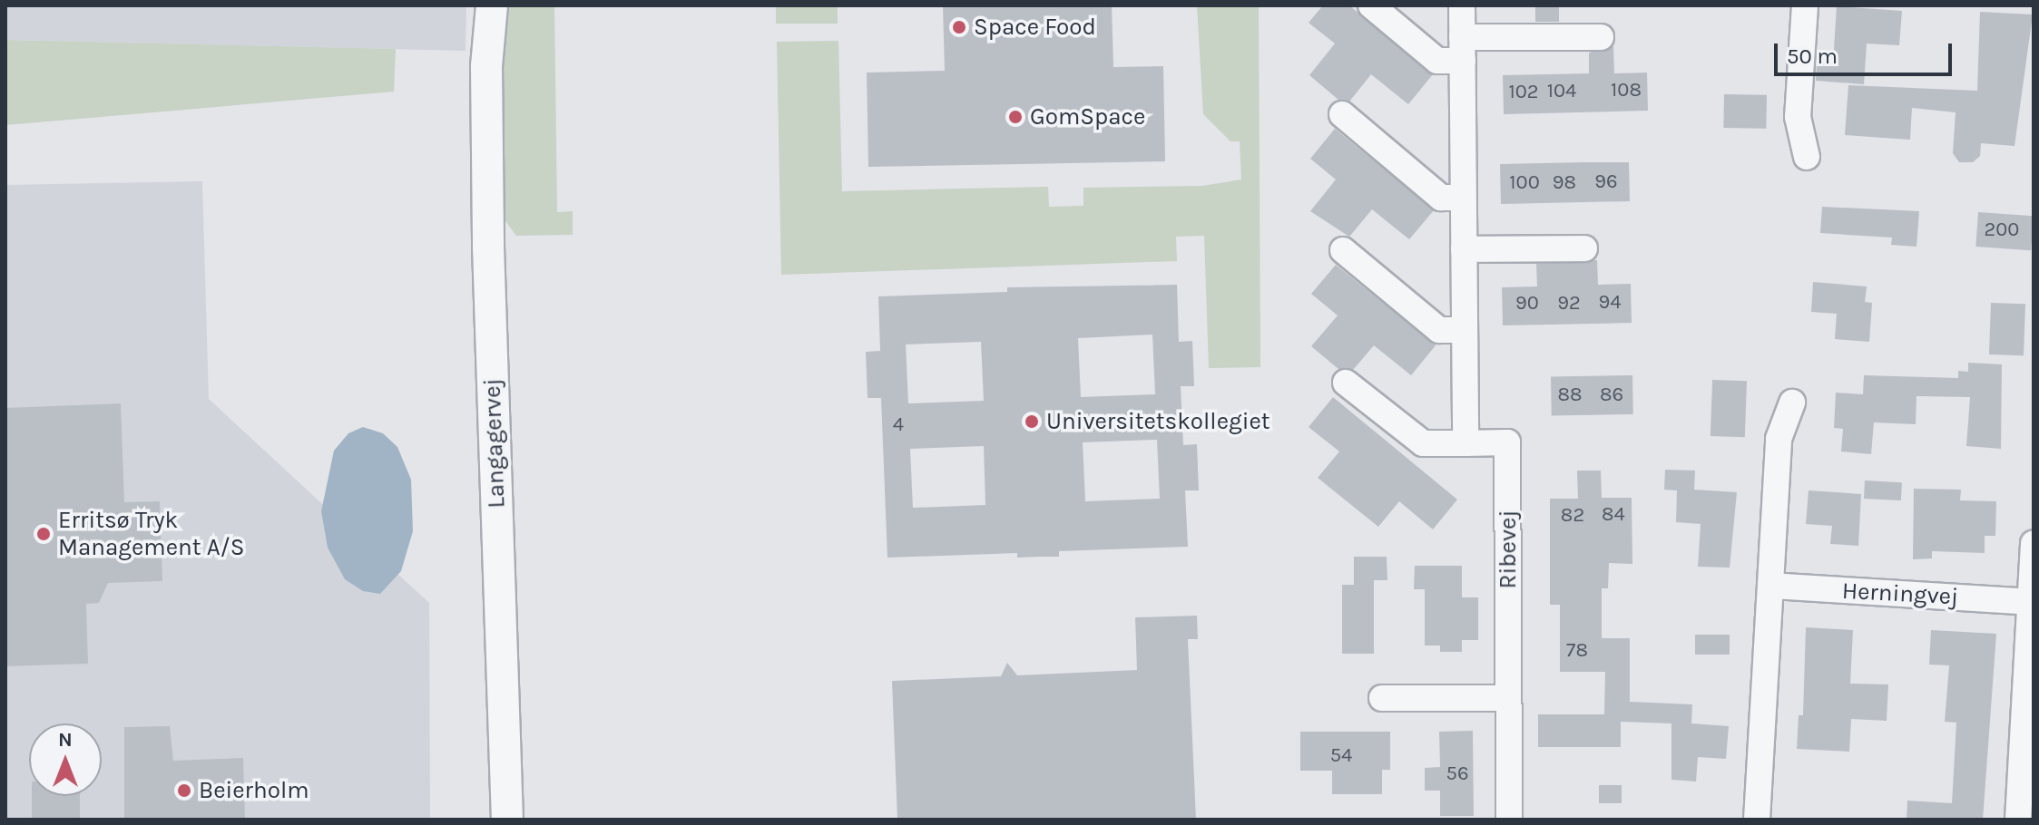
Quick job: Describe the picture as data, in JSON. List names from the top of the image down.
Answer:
{
  "streets": {
    "street": ["Langagervej", "Ribevej", "Herningvej"]
  },
  "places": [
    "Space Food",
    "GomSpace",
    "Universitetskollegiet",
    "Erritsø Tryk Management A/S",
    "Beierholm"
  ],
  "house_numbers": [
    "108",
    "104",
    "102",
    "96",
    "100",
    "98",
    "200",
    "94",
    "90",
    "92",
    "88",
    "86",
    "4",
    "84",
    "82",
    "78",
    "54",
    "56"
  ],
  "scale_bar": "50 m",
  "north": "top"
}
